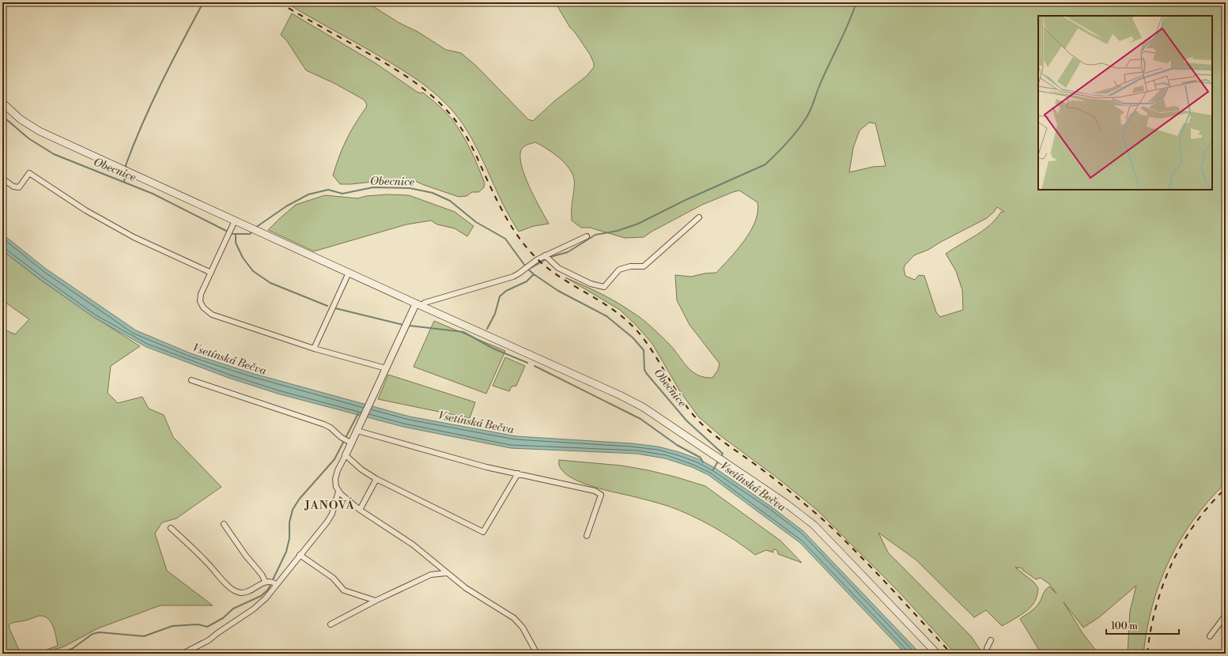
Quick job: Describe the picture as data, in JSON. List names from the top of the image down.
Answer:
{
  "districts": ["JANOVÁ"],
  "water": ["Obecnice", "Vsetínská Bečva"],
  "scale_bar": "100 m"
}
